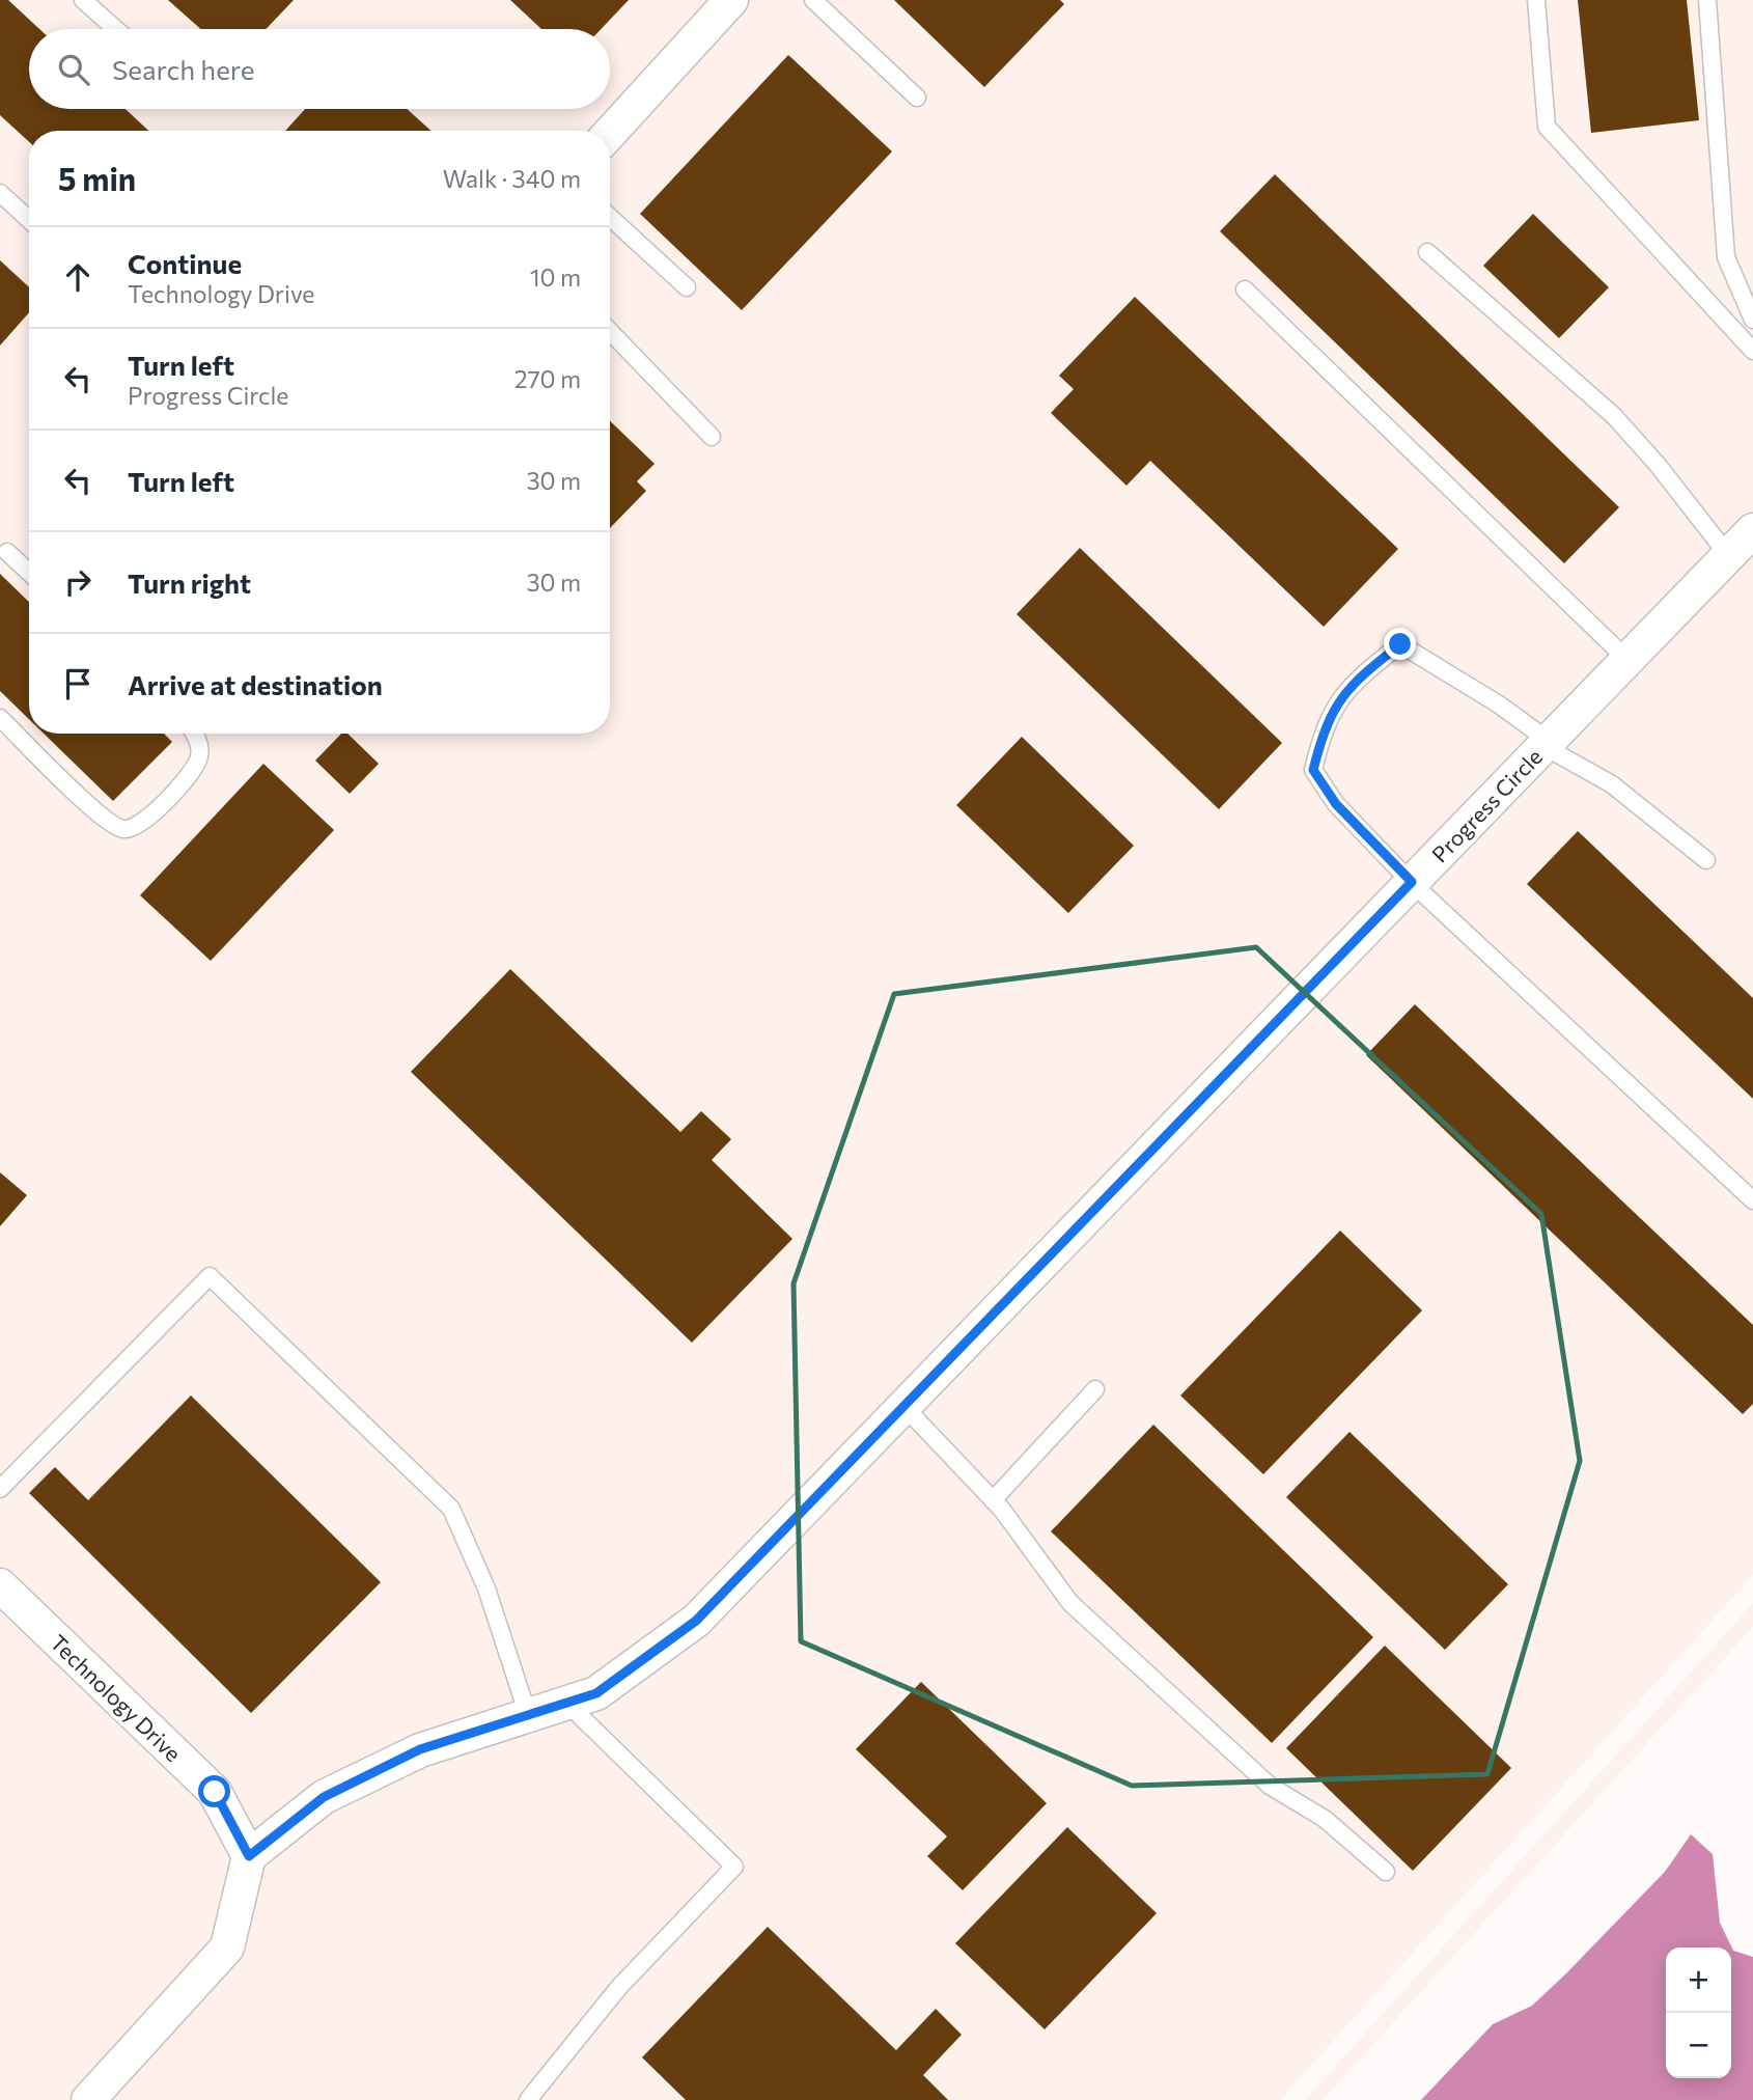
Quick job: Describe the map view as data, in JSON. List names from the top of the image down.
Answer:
{
  "streets": {
    "street": ["Progress Circle", "Technology Drive"]
  },
  "crossings": [
    ["Progress Circle", "Technology Drive"]
  ],
  "page": {
    "search": "Search here",
    "heading": ["5 min", "Walk · 340 m"],
    "list": [
      ["Continue", "Technology Drive", "10 m"],
      ["Turn left", "Progress Circle", "270 m"],
      ["Turn left", "30 m"],
      ["Turn right", "30 m"],
      "Arrive at destination"
    ],
    "map_buttons": ["+", "−"]
  }
}
